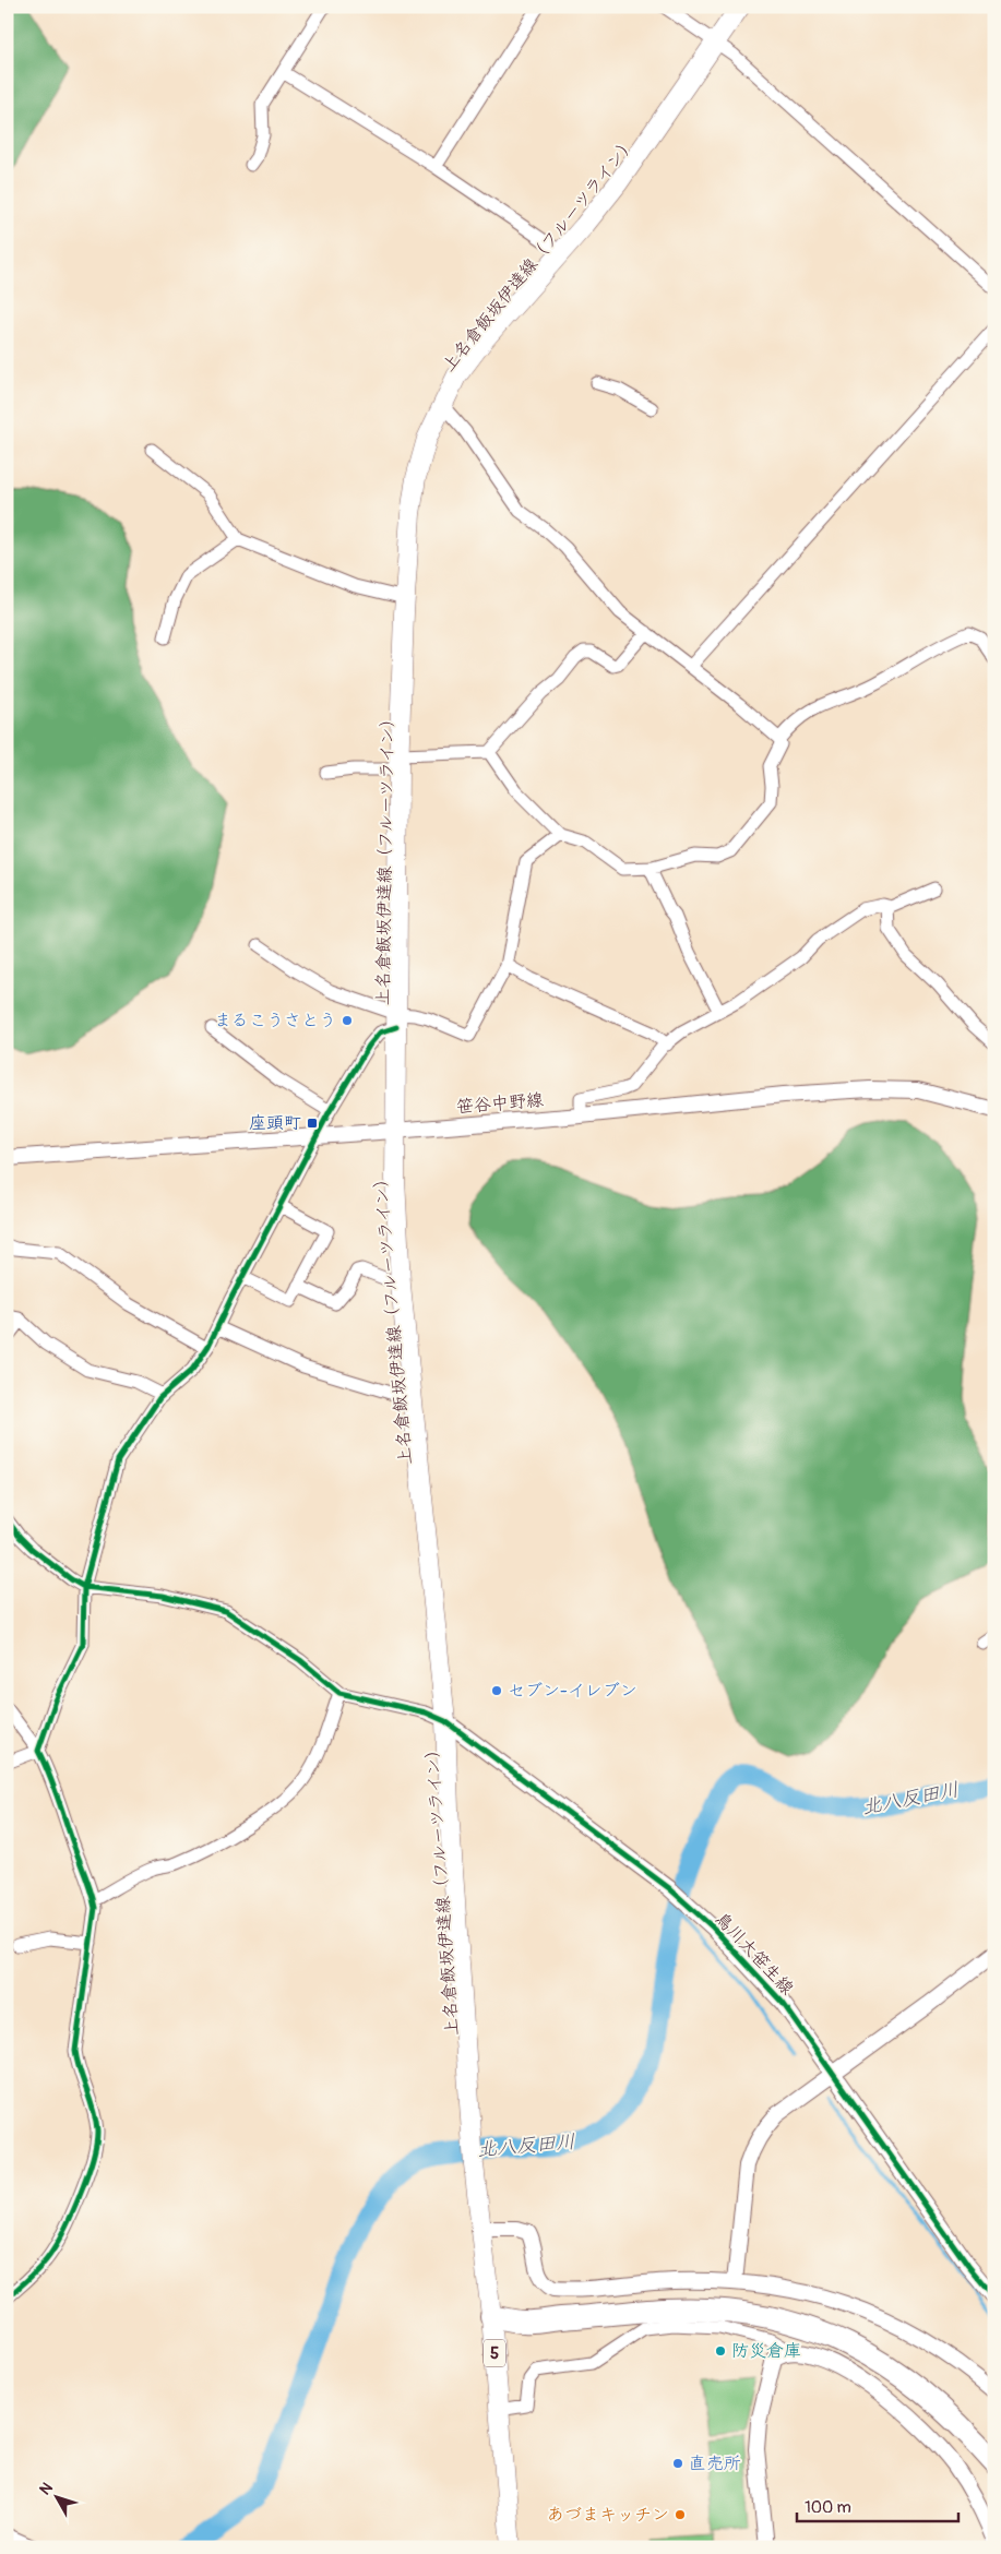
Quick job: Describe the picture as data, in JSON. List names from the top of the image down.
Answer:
{
  "streets": {
    "main road": ["上名倉飯坂伊達線（フルーツライン）", "5"],
    "street": ["笹谷中野線", "鳥川大笹生線"]
  },
  "crossings": [
    ["上名倉飯坂伊達線（フルーツライン）", "笹谷中野線"],
    ["上名倉飯坂伊達線（フルーツライン）", "鳥川大笹生線"]
  ],
  "water": ["北八反田川"],
  "places": {
    "other": [
      "まるこうさとう",
      "セブン-イレブン",
      "防災倉庫",
      "直売所",
      "あづまキッチン"
    ],
    "transit": ["座頭町"]
  },
  "scale_bar": "100 m",
  "north": "top left"
}
